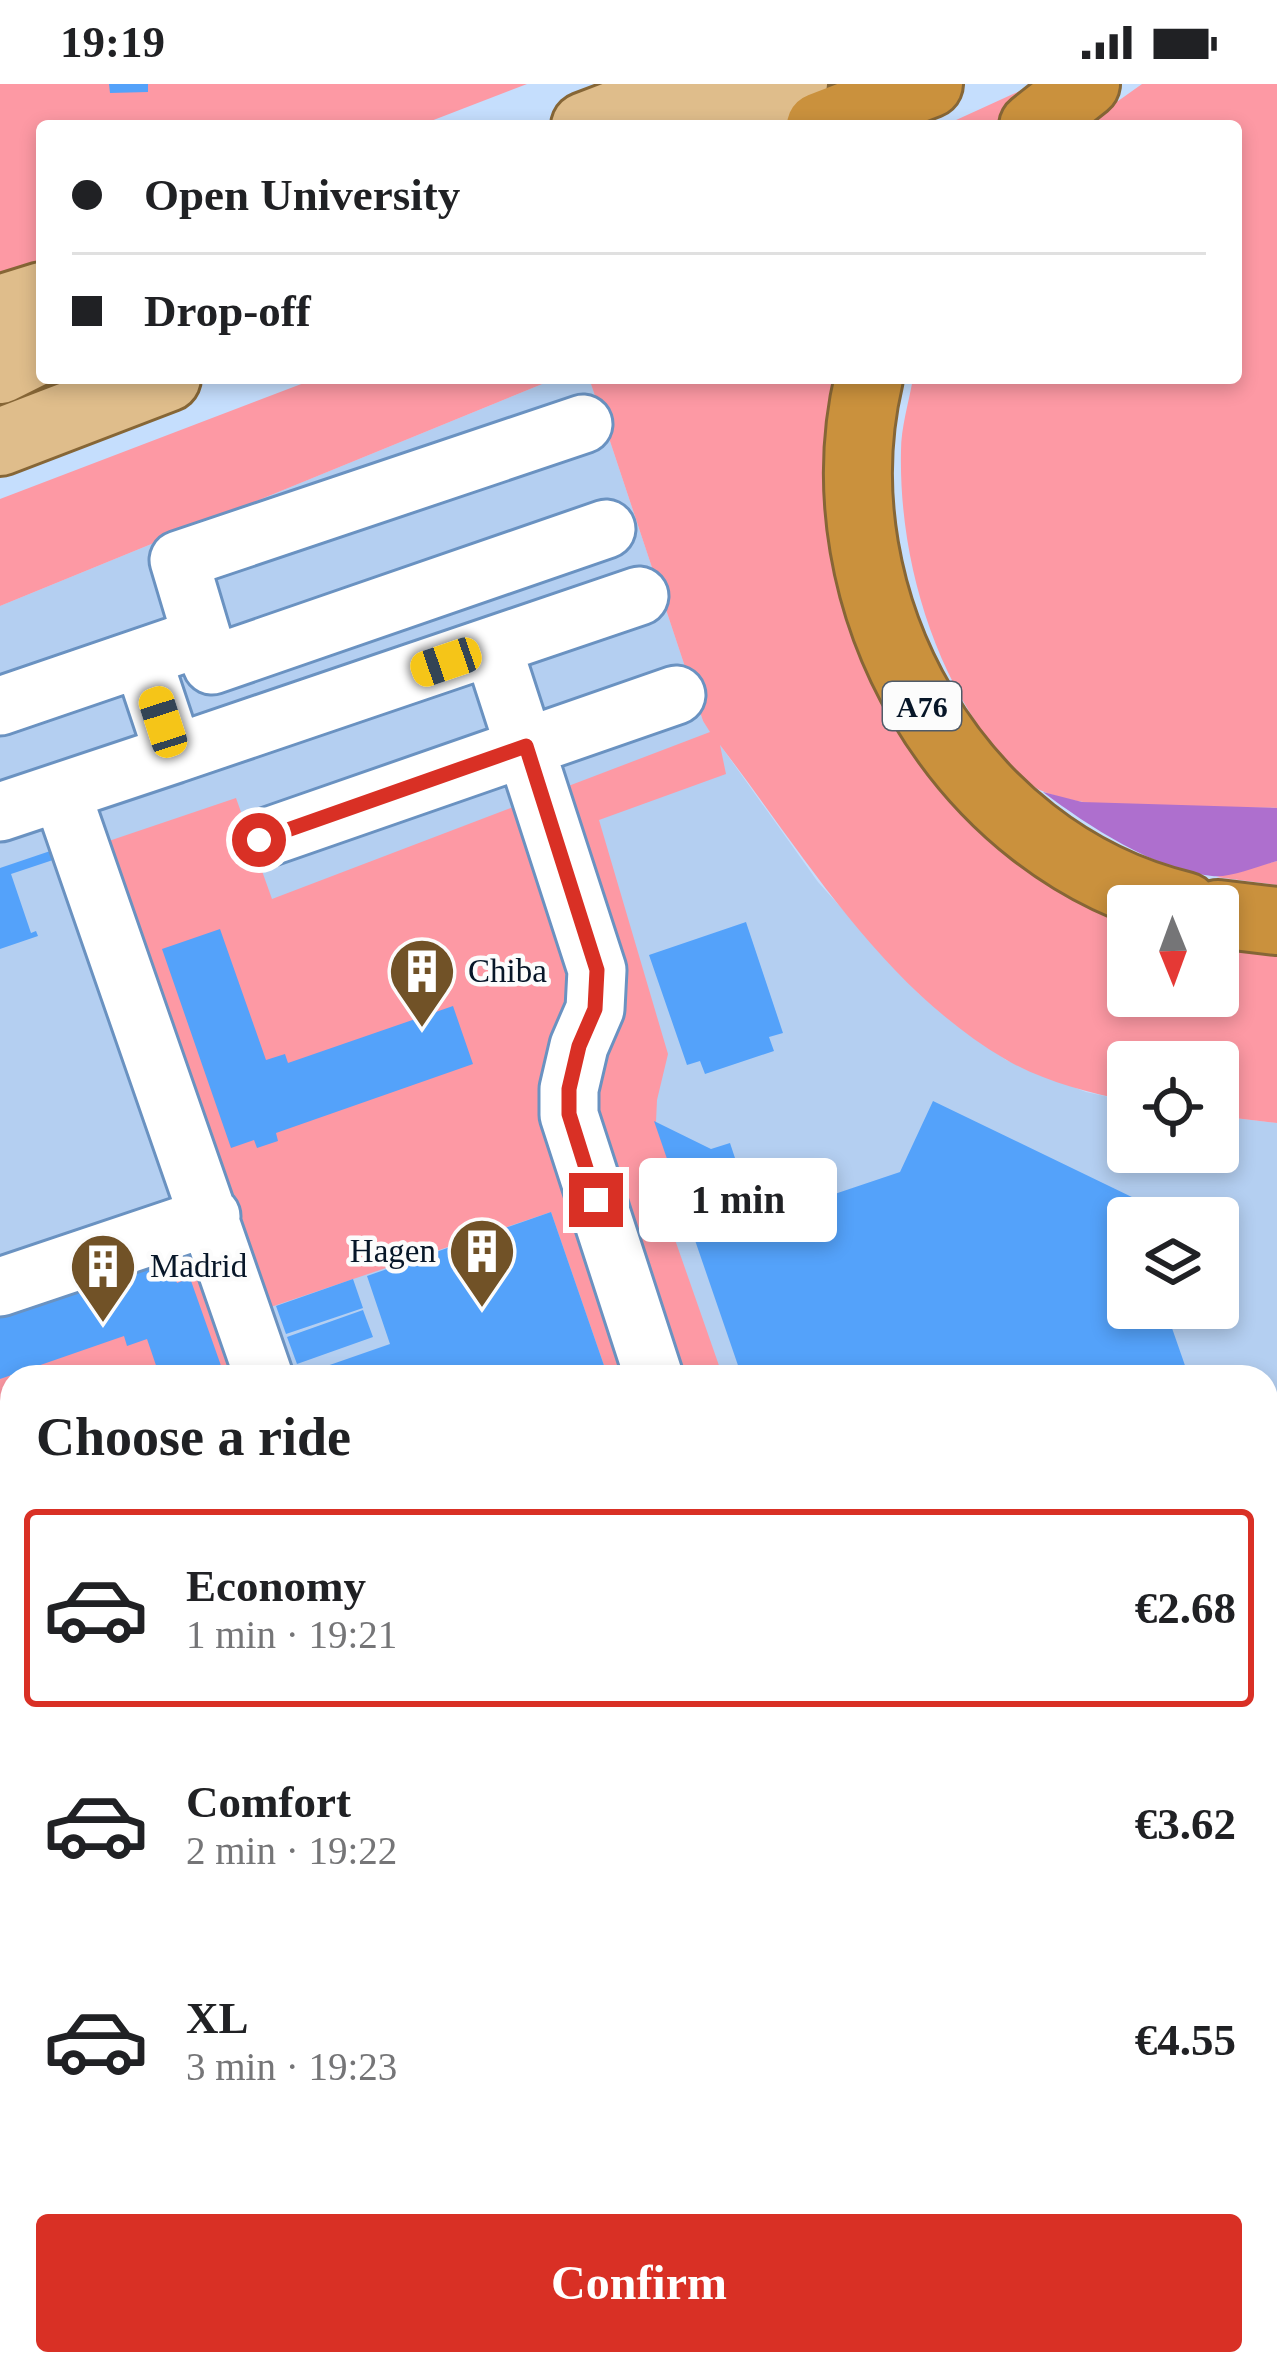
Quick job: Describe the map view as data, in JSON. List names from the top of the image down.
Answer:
{
  "streets": {
    "highway": ["A76"]
  },
  "places": {
    "building": ["Chiba", "Hagen", "Madrid"]
  },
  "north": "bottom",
  "page": {
    "status": "19:19",
    "banner": ["Open University", "Drop-off"],
    "bubble": "1 min",
    "heading": "Choose a ride",
    "list": [
      {
        "name": "Economy",
        "note": "1 min · 19:21",
        "value": "€2.68"
      },
      {
        "name": "Comfort",
        "note": "2 min · 19:22",
        "value": "€3.62"
      },
      {
        "name": "XL",
        "note": "3 min · 19:23",
        "value": "€4.55"
      }
    ],
    "buttons": "Confirm"
  }
}
